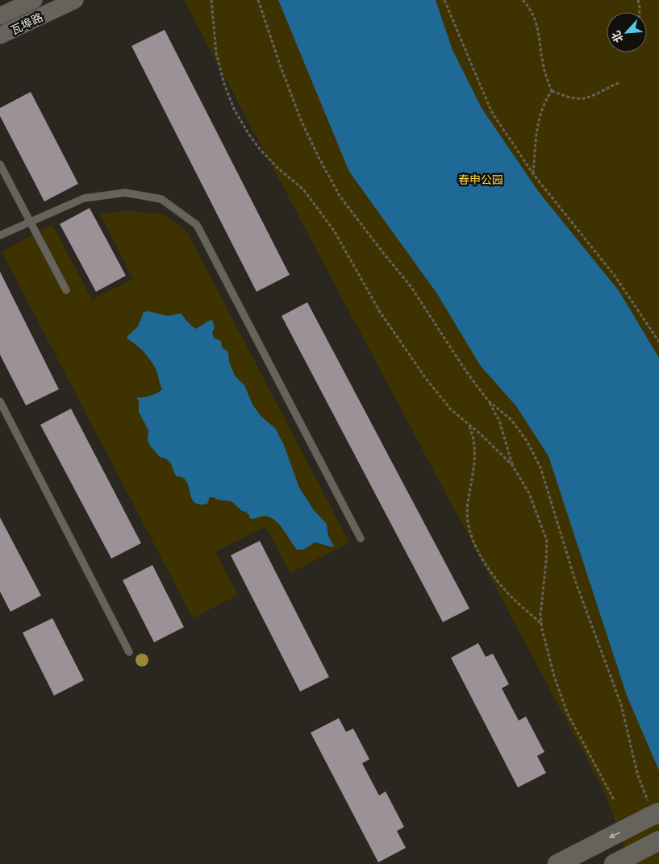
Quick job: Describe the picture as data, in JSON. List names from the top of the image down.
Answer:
{
  "streets": {
    "street": ["瓦埠路"]
  },
  "parks": ["春申公园"],
  "north": "bottom left"
}
